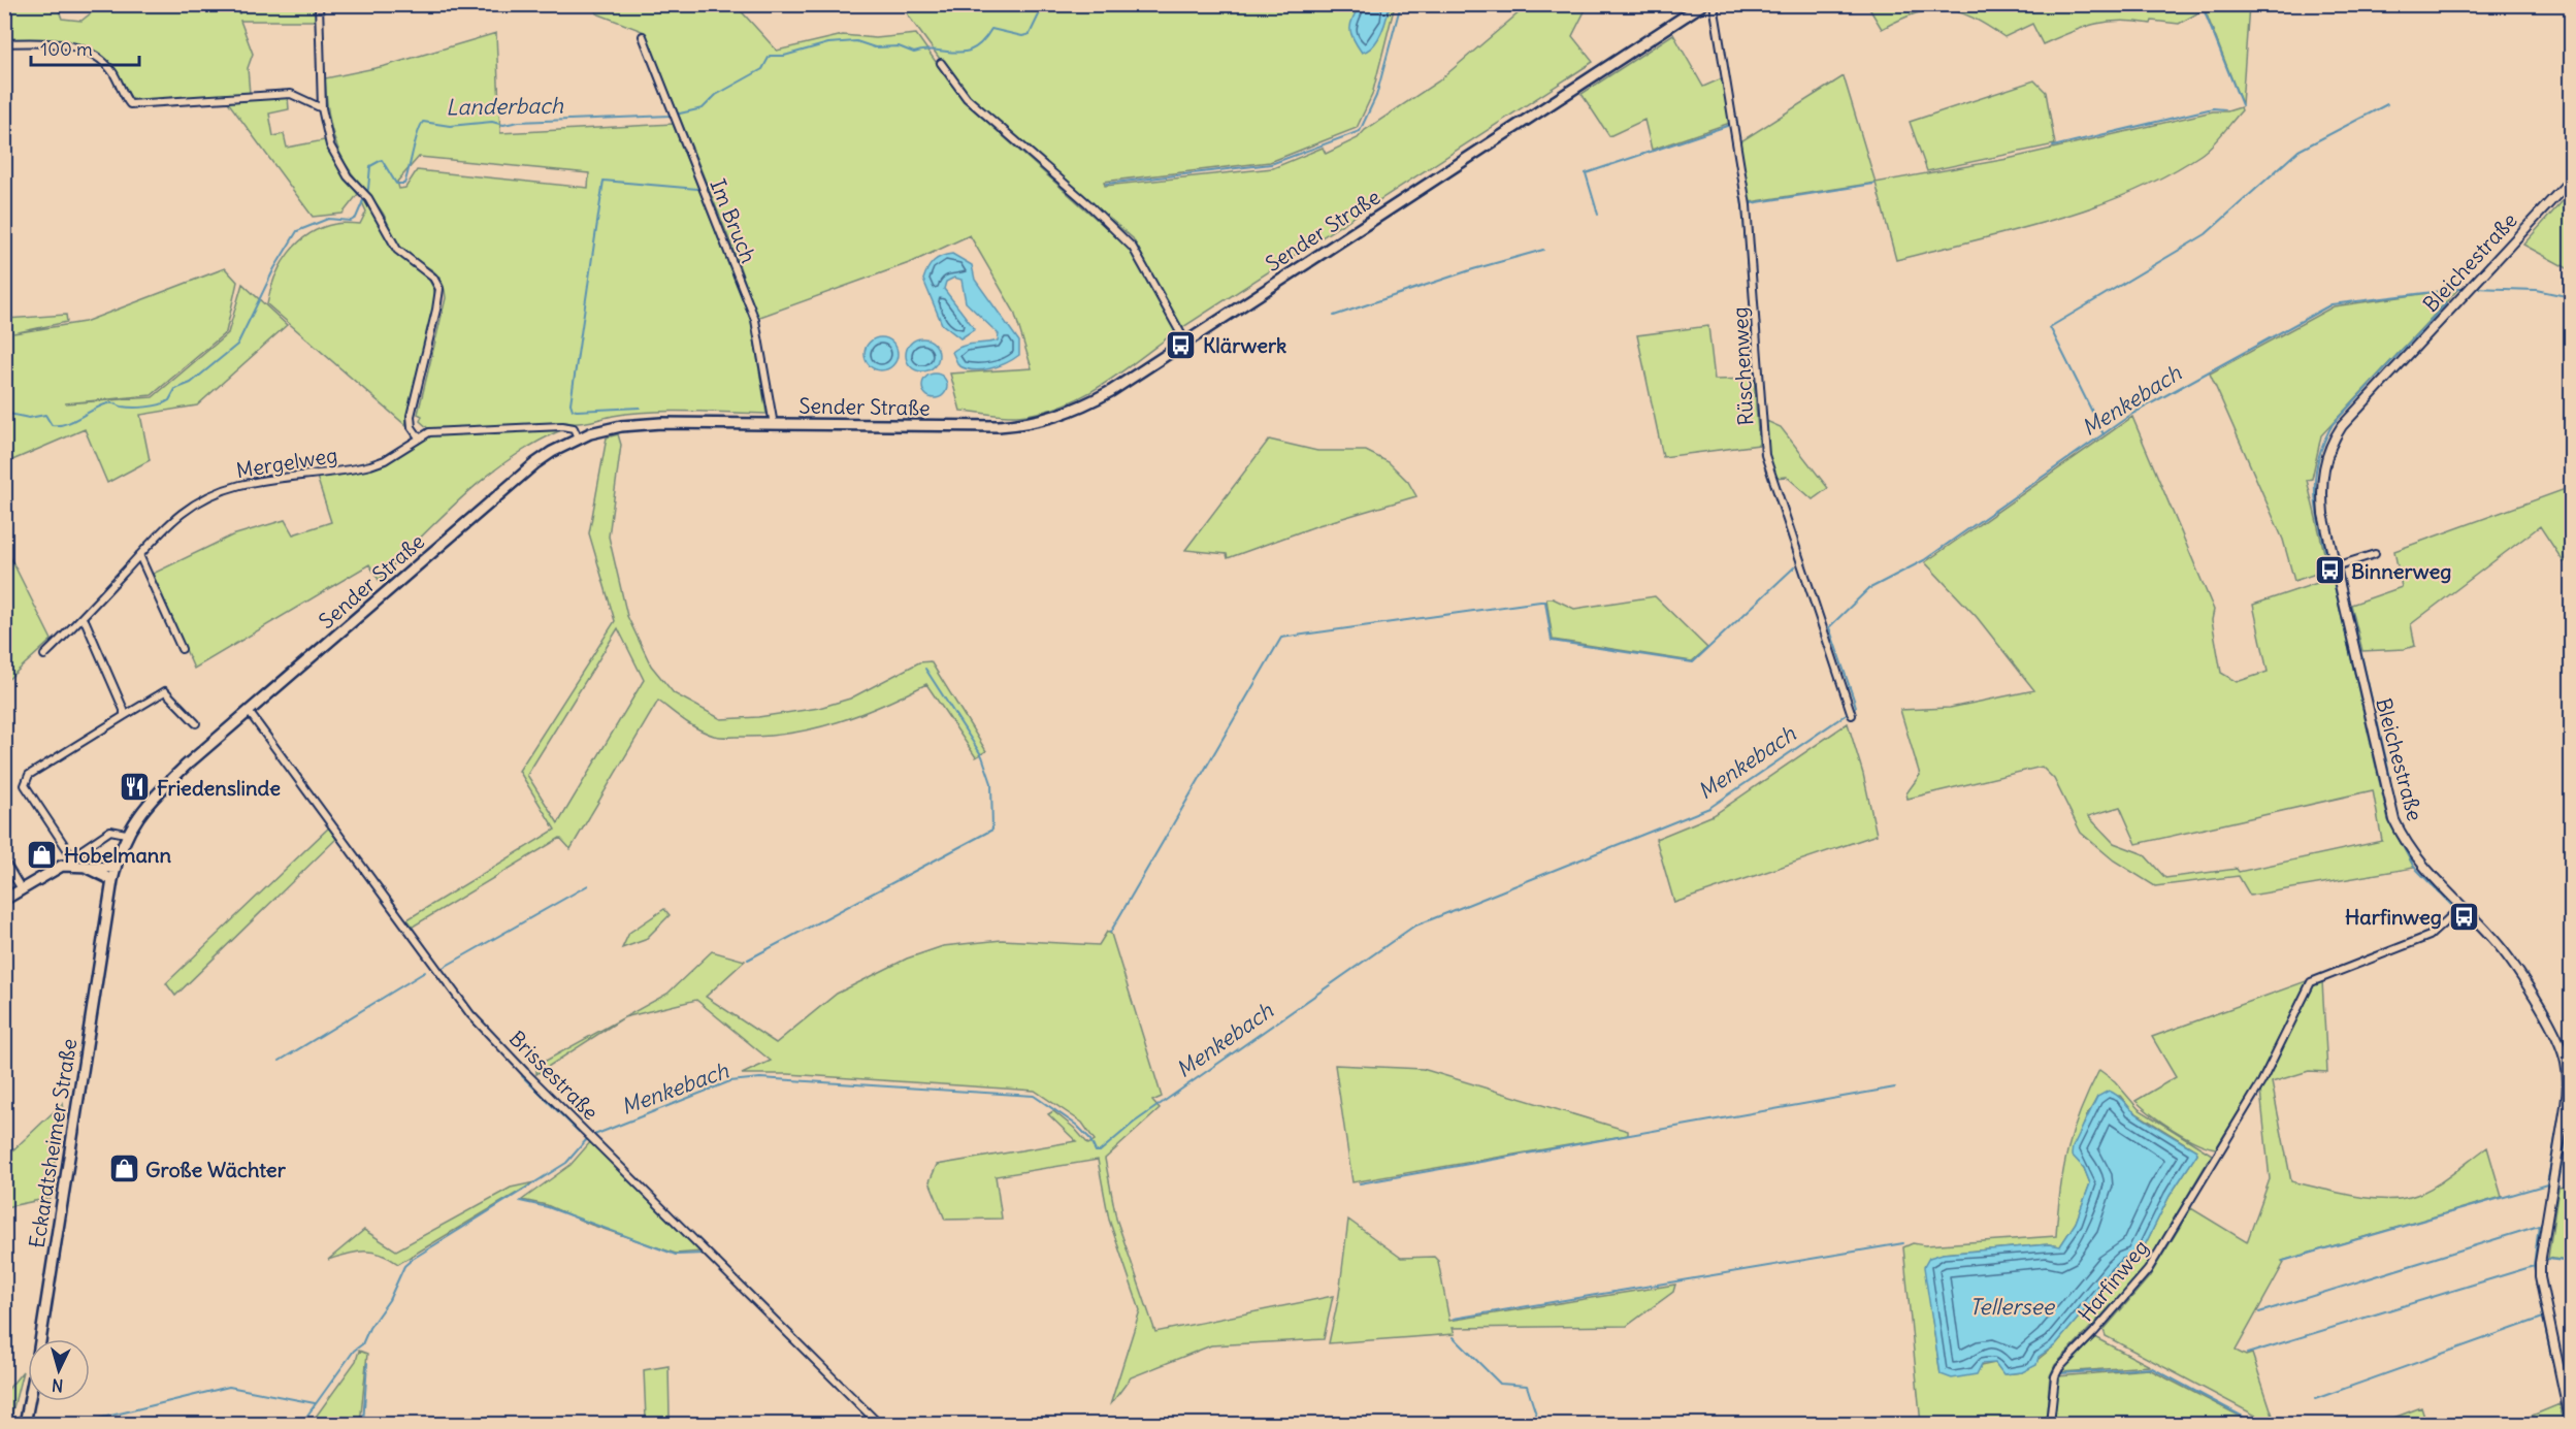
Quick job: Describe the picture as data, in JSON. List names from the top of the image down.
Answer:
{
  "streets": {
    "main road": ["Sender Straße", "Eckardtsheimer Straße"],
    "street": [
      "Im Bruch",
      "Bleichestraße",
      "Rüschenweg",
      "Mergelweg",
      "Brissestraße",
      "Harfinweg"
    ]
  },
  "crossings": [
    ["Im Bruch", "Sender Straße"],
    ["Sender Straße", "Brissestraße"],
    ["Sender Straße", "Eckardtsheimer Straße"],
    ["Bleichestraße", "Harfinweg"]
  ],
  "water": ["Landerbach", "Menkebach", "Tellersee"],
  "places": {
    "bus stop": ["Klärwerk", "Binnerweg", "Harfinweg"],
    "restaurant": ["Friedenslinde"],
    "shop": ["Hobelmann", "Große Wächter"]
  },
  "scale_bar": "100 m",
  "north": "bottom"
}
